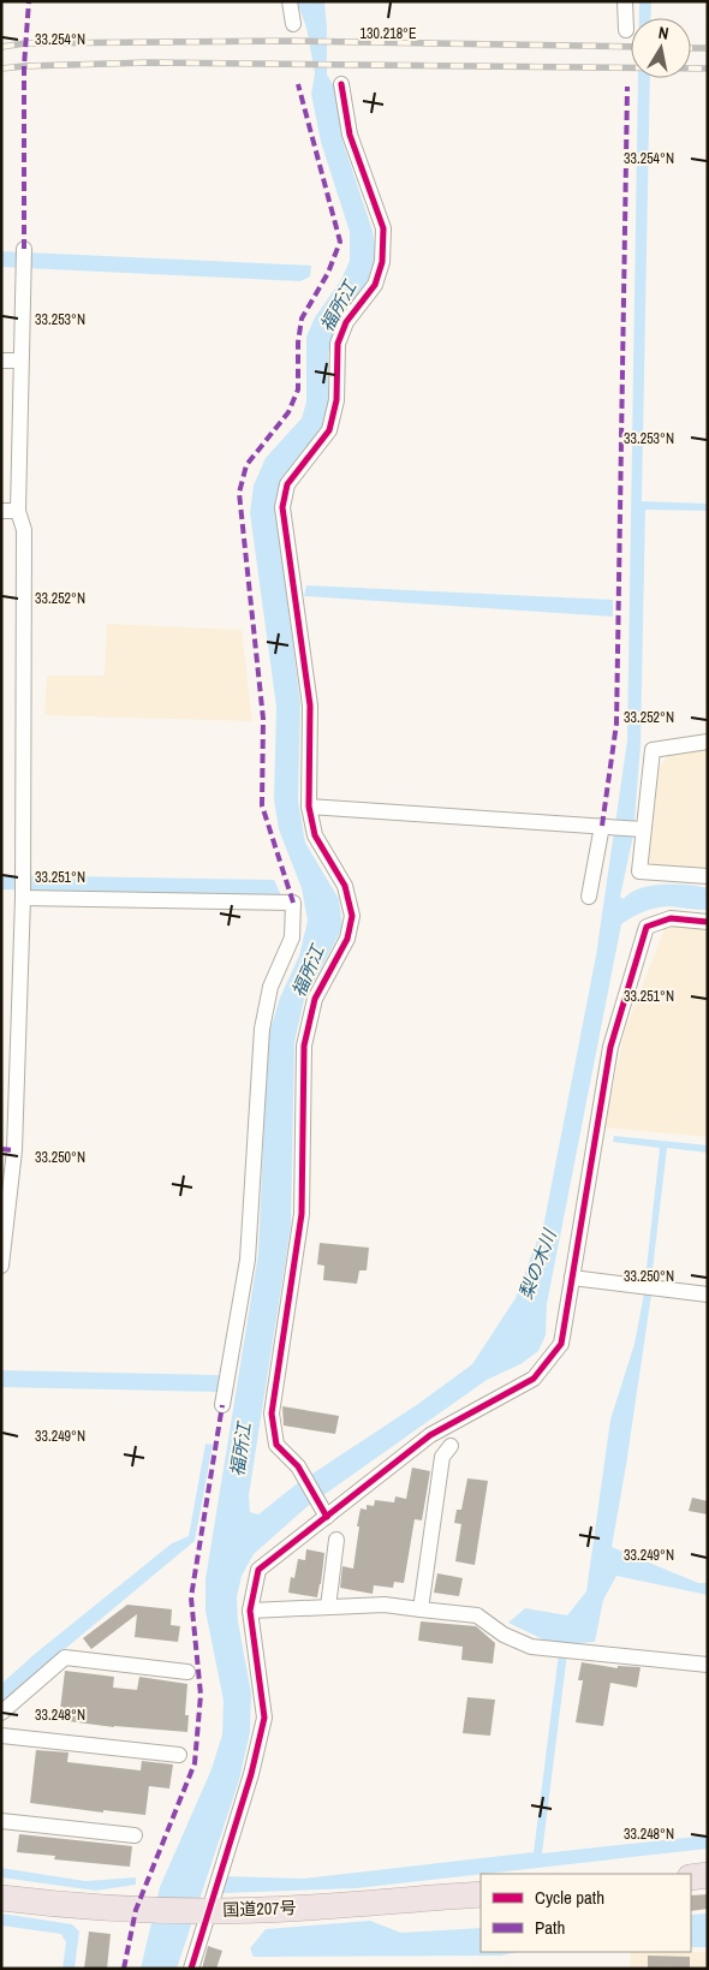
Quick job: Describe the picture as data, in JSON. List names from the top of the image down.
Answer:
{
  "streets": {
    "highway": ["国道207号"]
  },
  "water": ["福所江", "梨の木川"],
  "legend": ["Cycle path", "Path"],
  "north": "top",
  "coordinates": [
    "130.218°E",
    "33.254°N",
    "33.253°N",
    "33.252°N",
    "33.251°N",
    "33.250°N",
    "33.249°N",
    "33.248°N"
  ]
}
